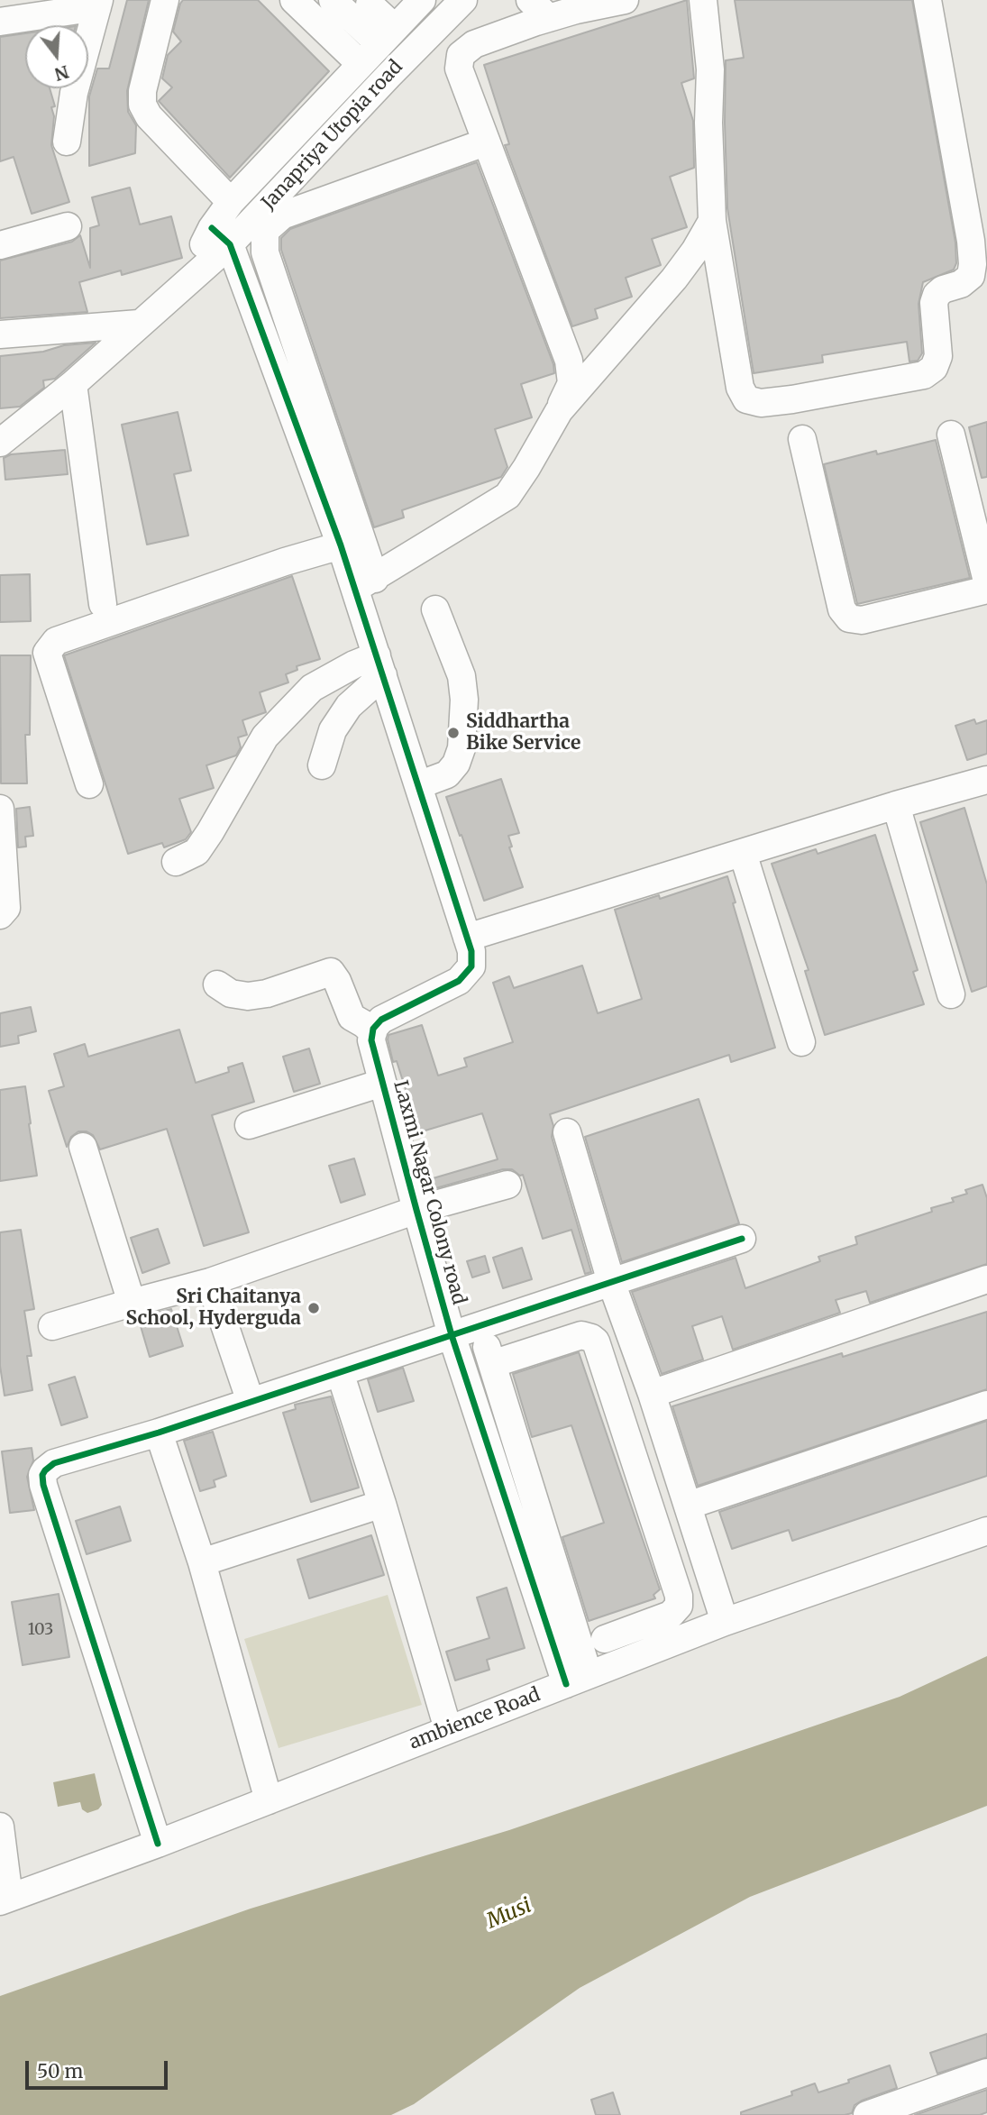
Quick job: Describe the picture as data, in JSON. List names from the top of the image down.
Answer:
{
  "streets": {
    "street": ["Janapriya Utopia road", "Laxmi Nagar Colony road", "ambience Road"]
  },
  "crossings": [
    ["Laxmi Nagar Colony road", "ambience Road"]
  ],
  "water": ["Musi"],
  "places": ["Siddhartha Bike Service", "Sri Chaitanya School, Hyderguda"],
  "house_numbers": ["103"],
  "scale_bar": "50 m",
  "north": "bottom"
}
